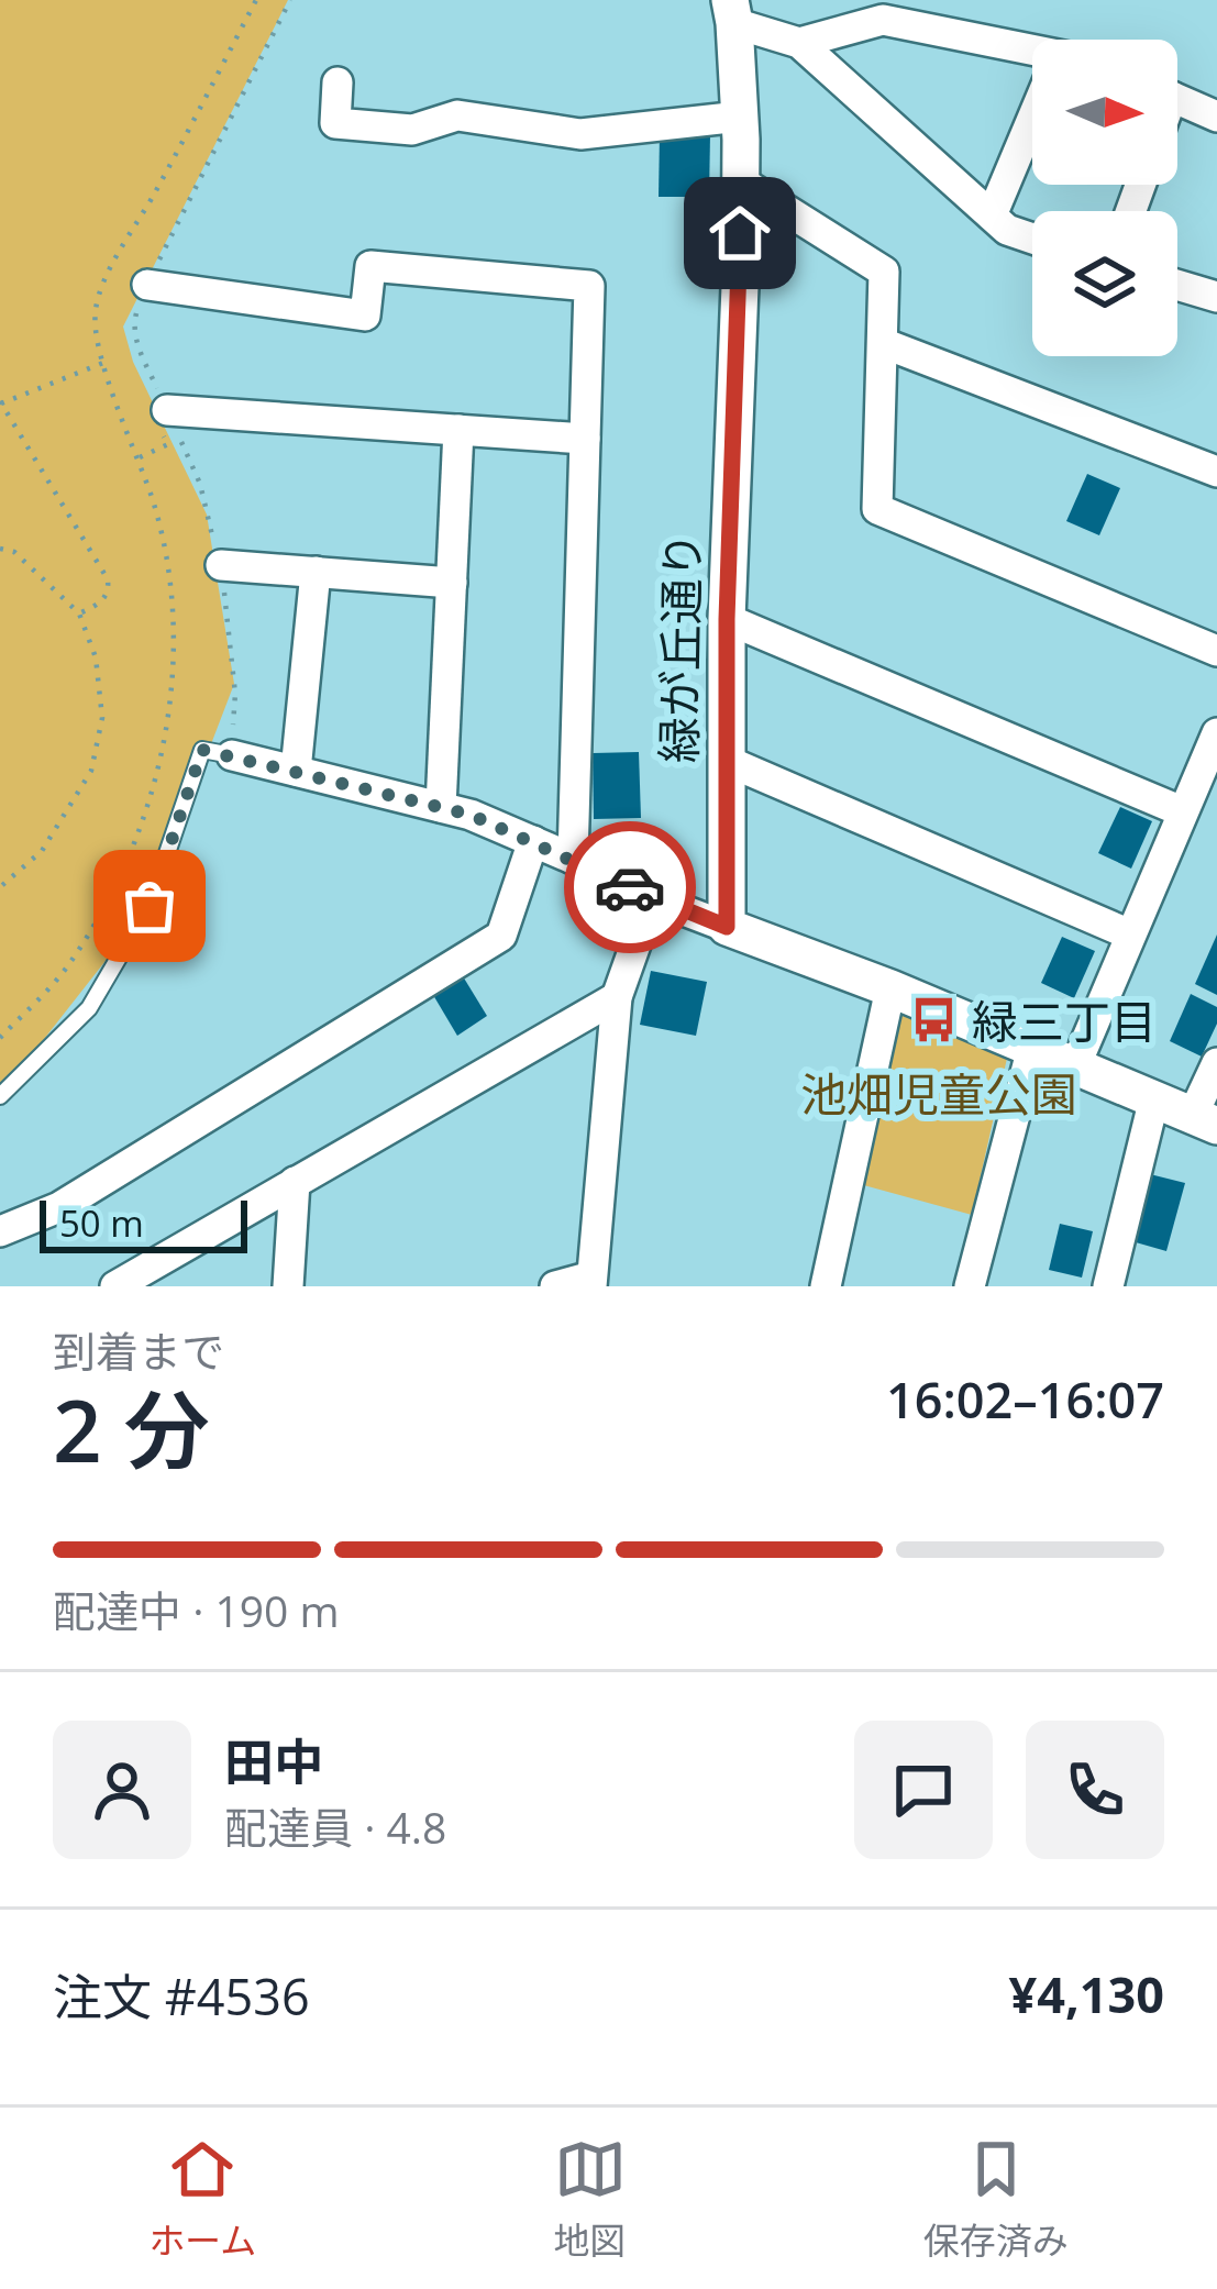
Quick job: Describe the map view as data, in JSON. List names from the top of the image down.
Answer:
{
  "streets": {
    "street": ["緑が丘通り"]
  },
  "parks": ["池畑児童公園"],
  "places": {
    "bus stop": ["緑三丁目"]
  },
  "scale_bar": "50 m",
  "north": "right",
  "page": {
    "scale": "50 m",
    "heading": ["2 分", "到着まで", "16:02–16:07"],
    "panel": [
      "田中",
      "配達員 · 4.8",
      "注文 #4536",
      "¥4,130"
    ],
    "bar": "配達中 · 190 m",
    "tabs": ["ホーム", "地図", "保存済み"]
  }
}
